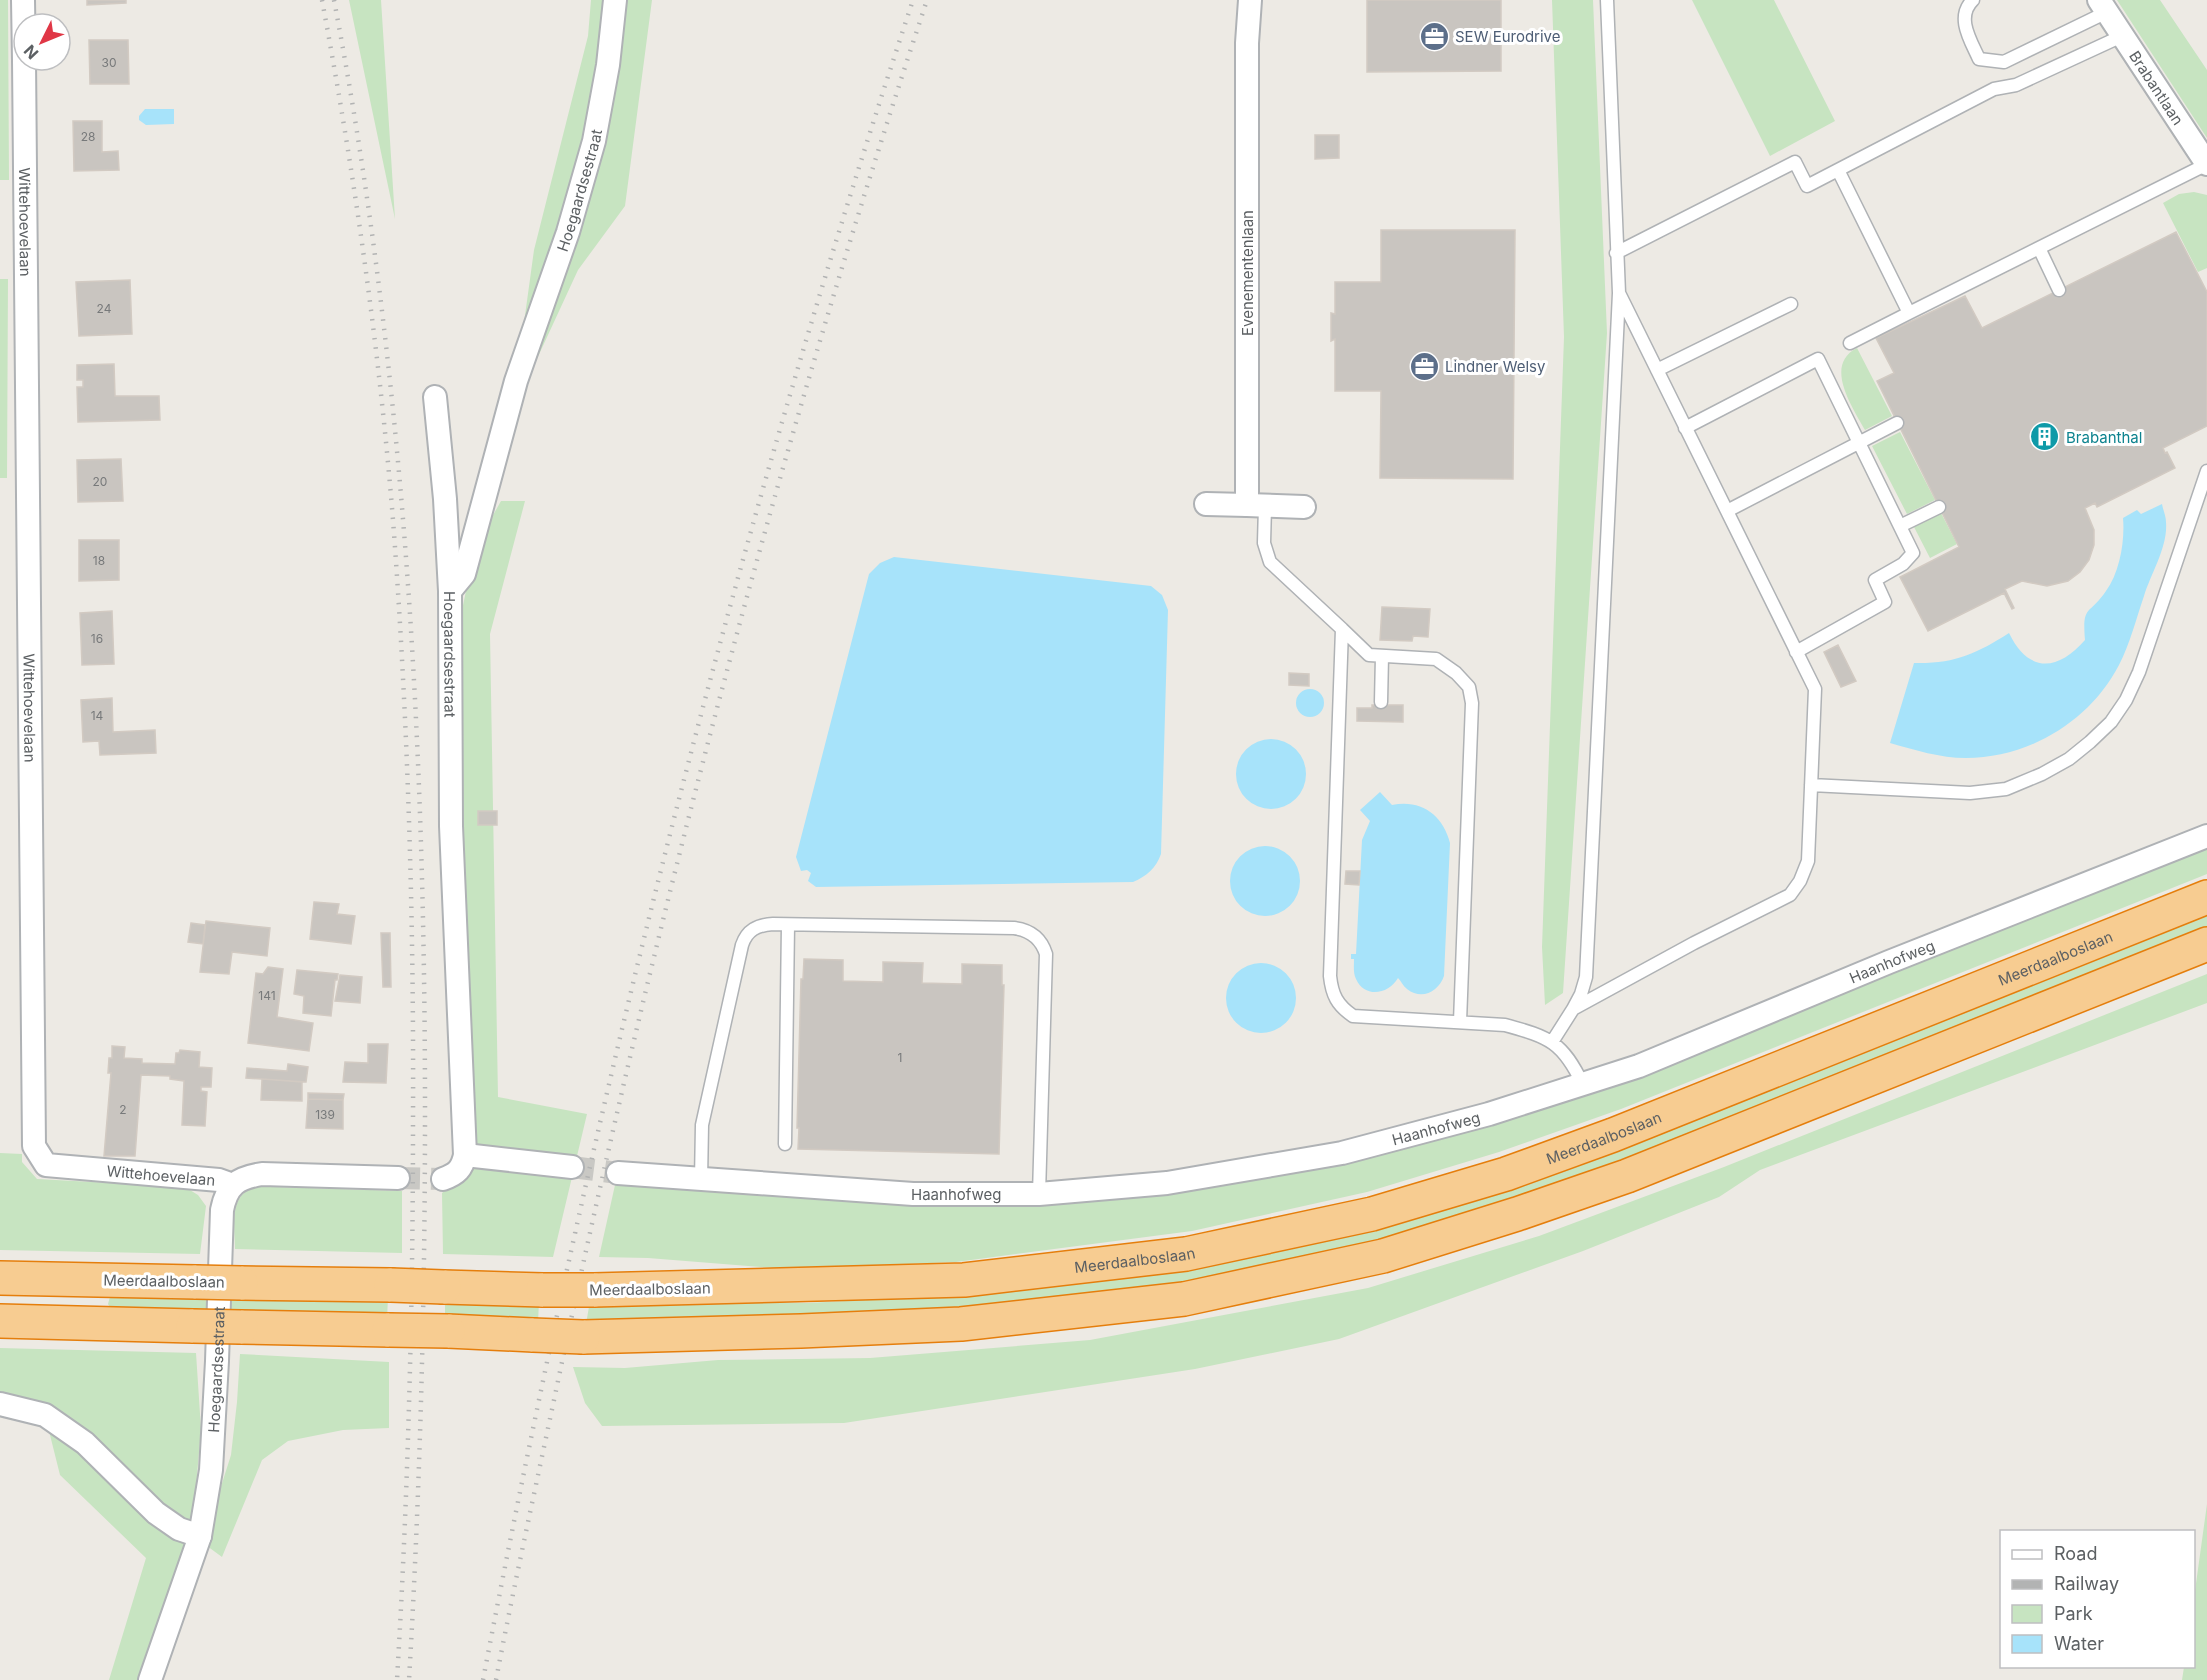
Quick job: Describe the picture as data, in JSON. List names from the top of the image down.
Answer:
{
  "streets": {
    "highway": ["Meerdaalboslaan"],
    "street": [
      "Brabantlaan",
      "Hoegaardsestraat",
      "Wittehoevelaan",
      "Evenementenlaan",
      "Haanhofweg"
    ]
  },
  "crossings": [
    ["Hoegaardsestraat", "Wittehoevelaan"]
  ],
  "places": {
    "office": ["SEW Eurodrive", "Lindner Welsy"],
    "building": ["Brabanthal"]
  },
  "house_numbers": [
    "30",
    "28",
    "24",
    "20",
    "18",
    "16",
    "14",
    "141",
    "1",
    "2",
    "139"
  ],
  "legend": [
    "Road",
    "Railway",
    "Park",
    "Water"
  ],
  "north": "bottom left"
}
